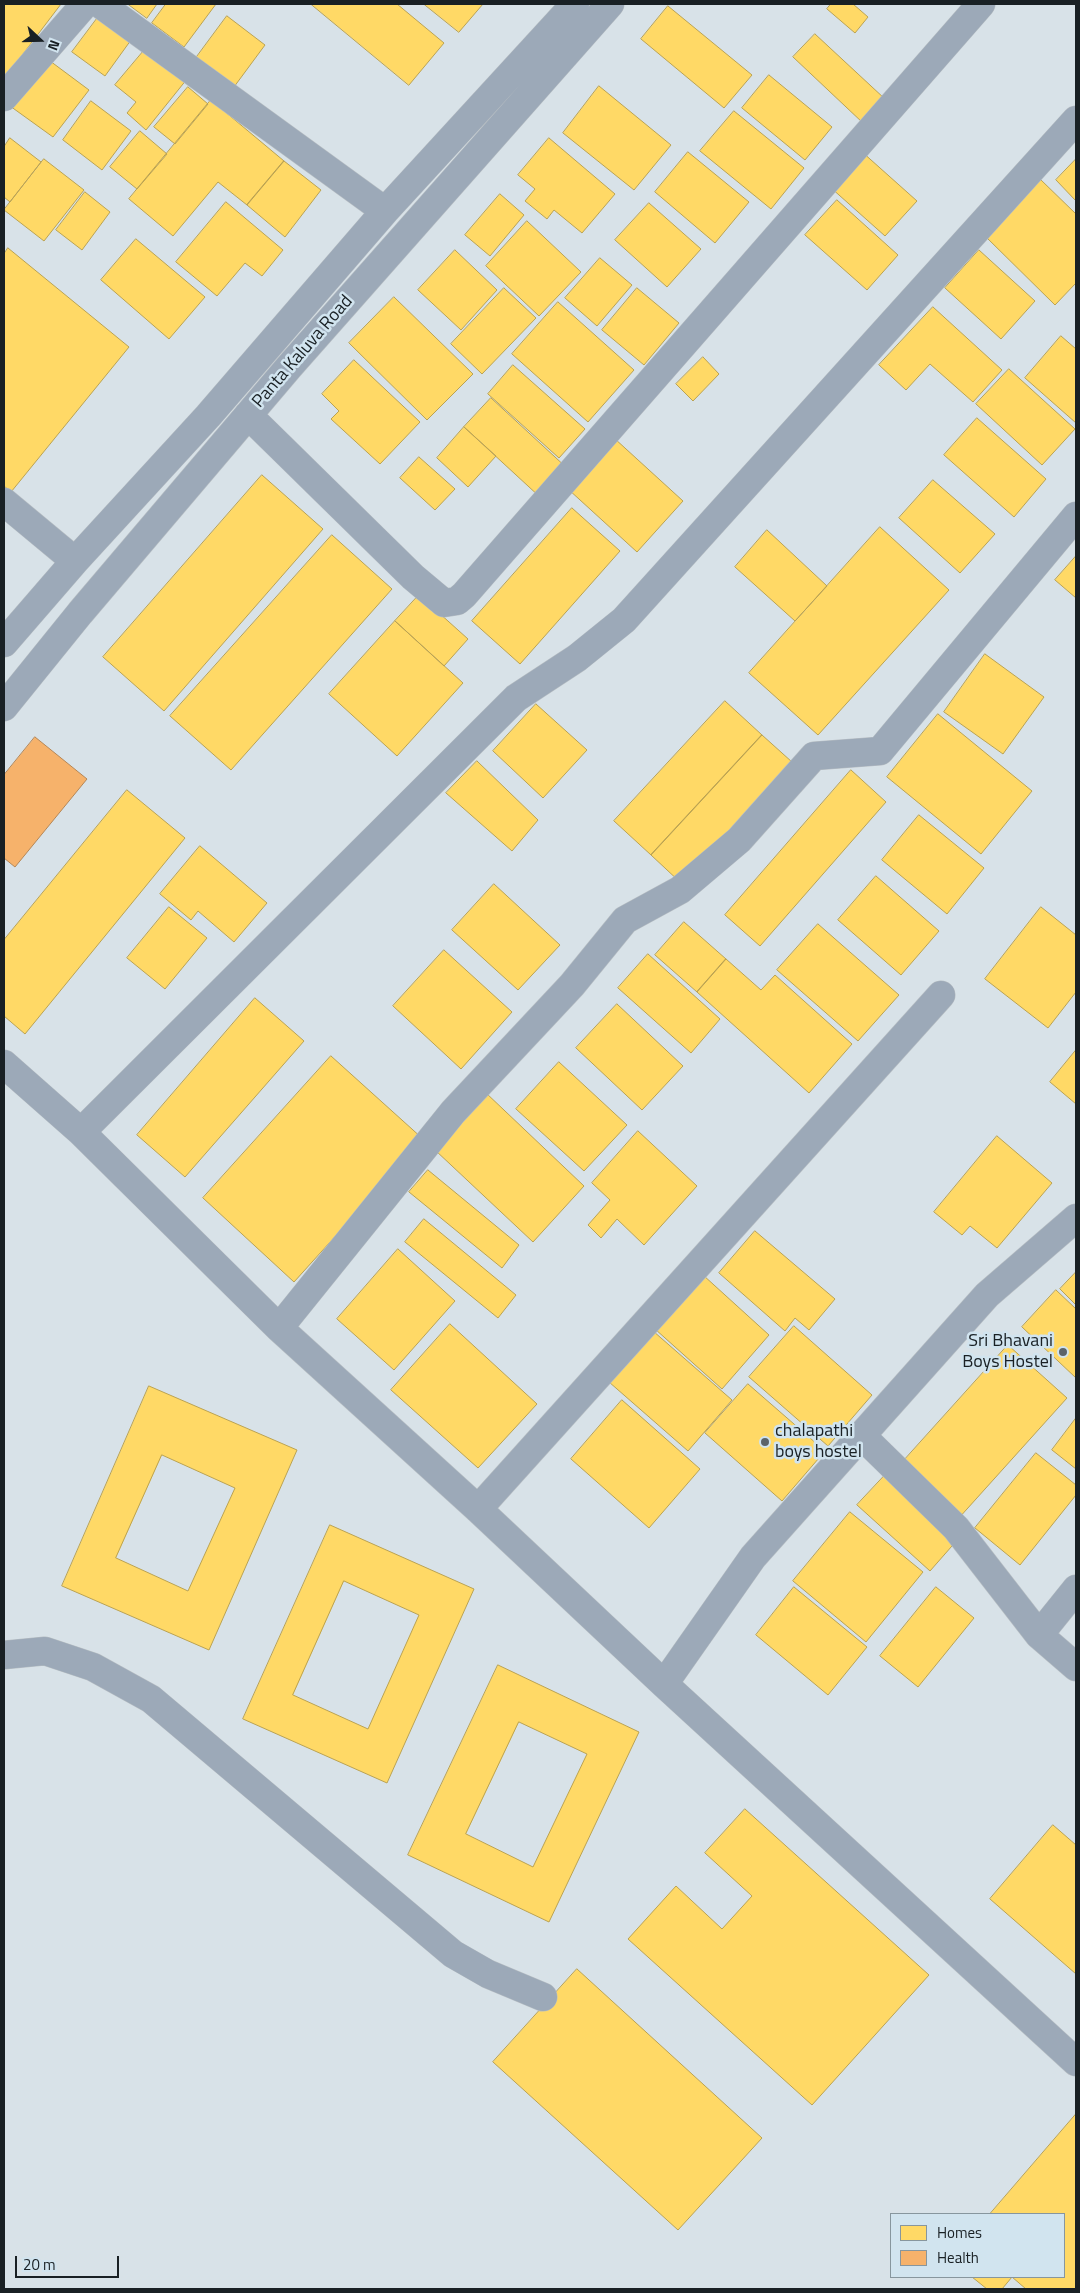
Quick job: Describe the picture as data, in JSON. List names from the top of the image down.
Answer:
{
  "streets": {
    "street": ["Panta Kaluva Road"]
  },
  "places": ["Sri Bhavani Boys Hostel", "chalapathi boys hostel"],
  "legend": ["Homes", "Health"],
  "scale_bar": "20 m",
  "north": "right"
}
